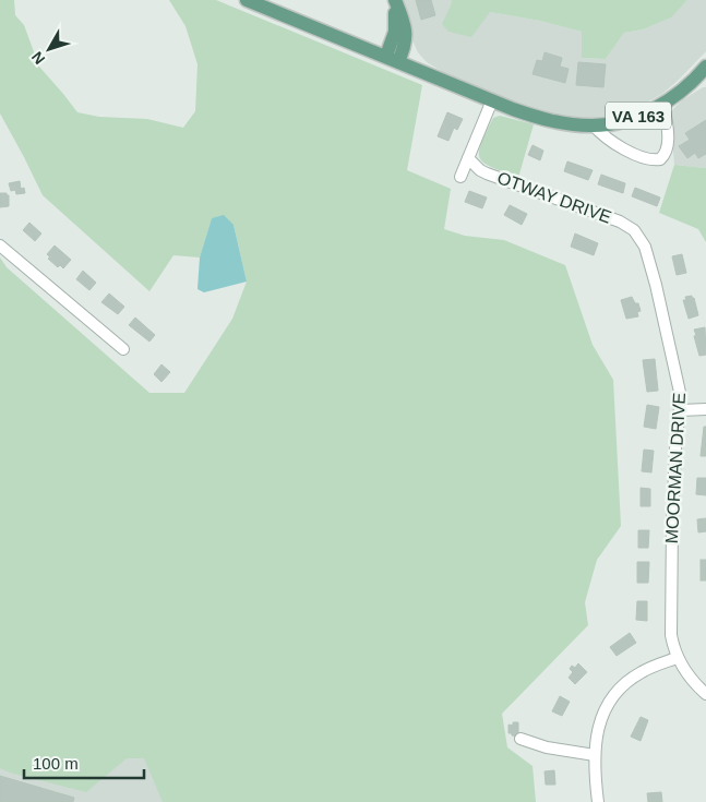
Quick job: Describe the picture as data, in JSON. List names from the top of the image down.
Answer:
{
  "streets": {
    "main road": ["VA 163"],
    "street": ["OTWAY DRIVE", "MOORMAN DRIVE"]
  },
  "crossings": [
    ["OTWAY DRIVE", "MOORMAN DRIVE"]
  ],
  "scale_bar": "100 m",
  "north": "bottom left"
}
